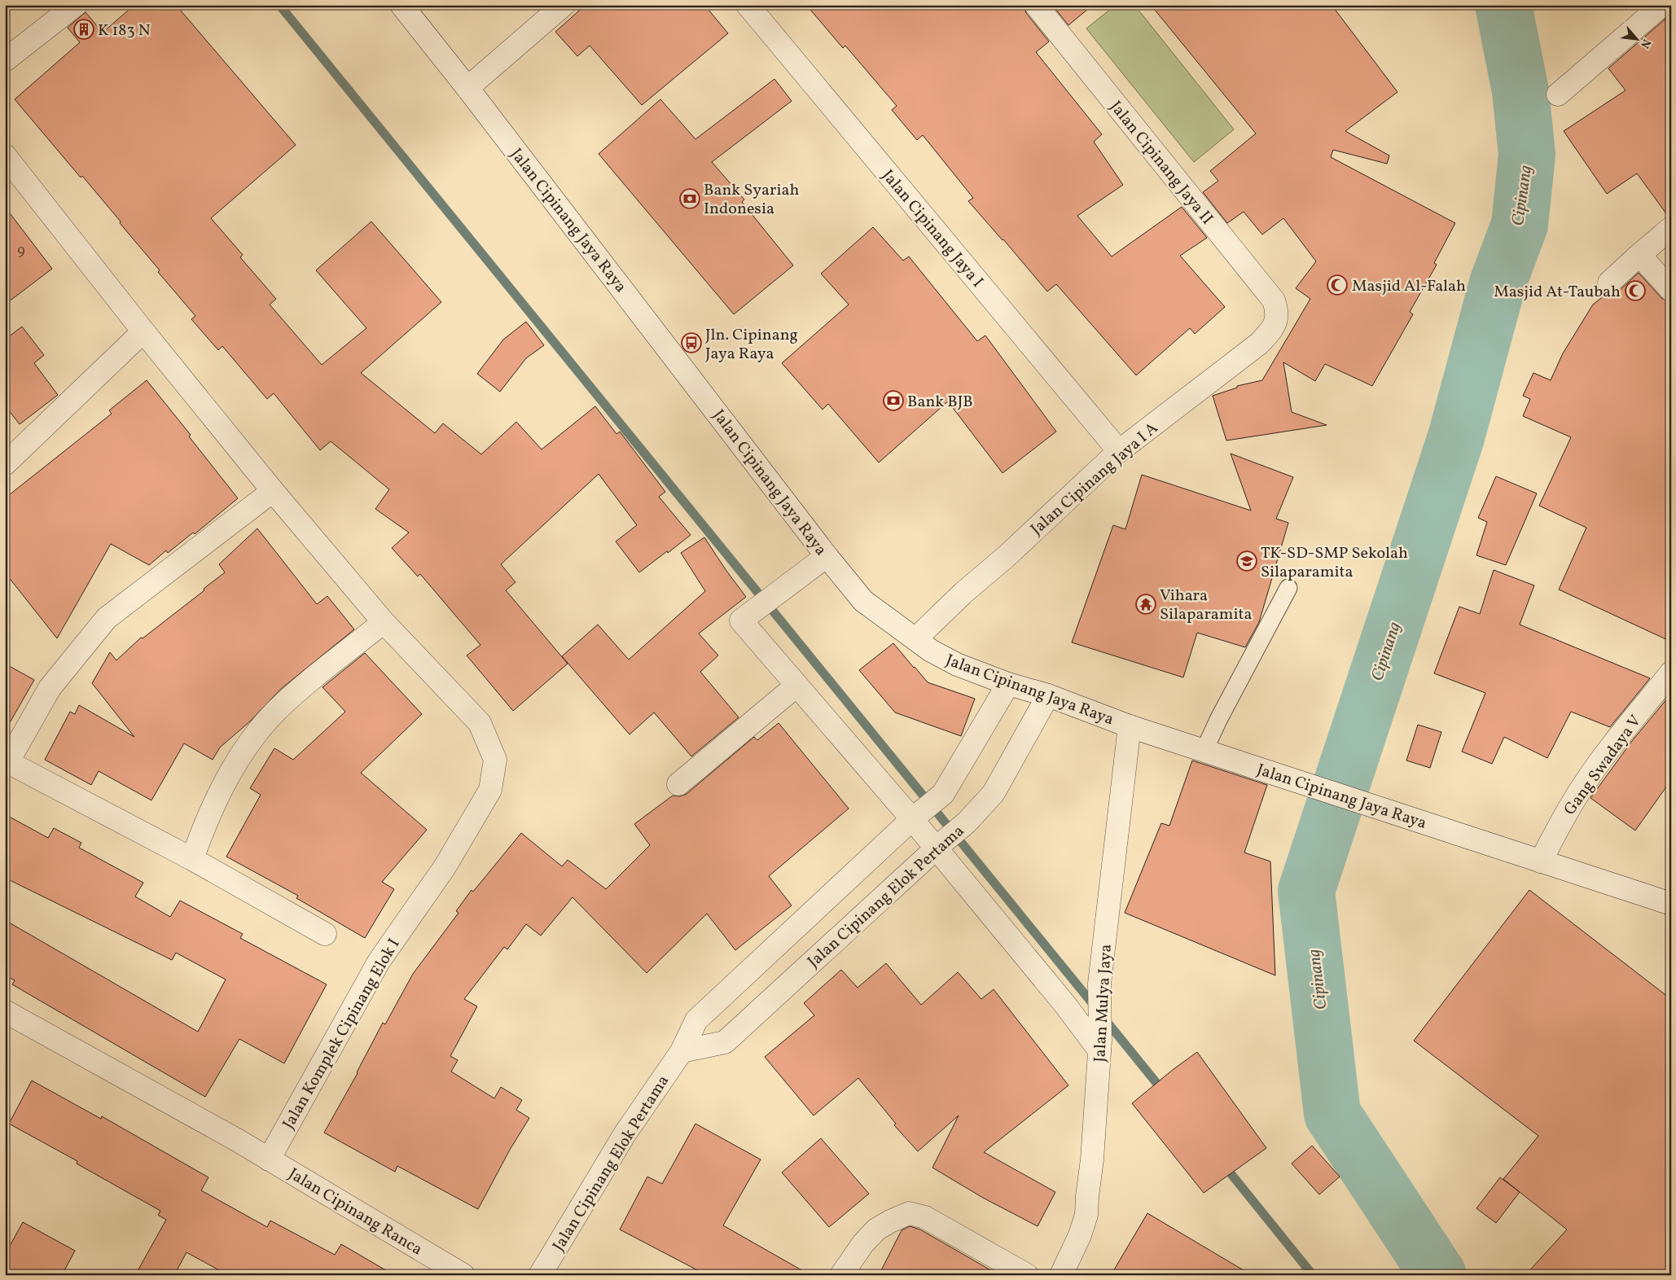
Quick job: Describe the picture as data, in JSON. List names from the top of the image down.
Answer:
{
  "streets": {
    "street": [
      "Jalan Cipinang Jaya II",
      "Jalan Cipinang Jaya Raya",
      "Jalan Cipinang Jaya I",
      "Jalan Cipinang Jaya I A",
      "Gang Swadaya V",
      "Jalan Cipinang Elok Pertama",
      "Jalan Mulya Jaya",
      "Jalan Komplek Cipinang Elok I",
      "Jalan Cipinang Ranca"
    ]
  },
  "crossings": [
    ["Jalan Cipinang Jaya II", "Jalan Cipinang Jaya I A"],
    ["Jalan Cipinang Jaya Raya", "Jalan Cipinang Jaya I A"],
    ["Jalan Cipinang Jaya Raya", "Gang Swadaya V"],
    ["Jalan Cipinang Jaya Raya", "Jalan Cipinang Elok Pertama"],
    ["Jalan Cipinang Jaya Raya", "Jalan Mulya Jaya"],
    ["Jalan Cipinang Jaya I", "Jalan Cipinang Jaya I A"],
    ["Jalan Komplek Cipinang Elok I", "Jalan Cipinang Ranca"]
  ],
  "water": ["Cipinang"],
  "places": {
    "building": ["K 183 N"],
    "bank": ["Bank Syariah Indonesia", "Bank BJB"],
    "mosque": ["Masjid Al-Falah", "Masjid At-Taubah"],
    "bus stop": ["Jln. Cipinang Jaya Raya"],
    "school or university": ["TK-SD-SMP Sekolah Silaparamita"],
    "temple": ["Vihara Silaparamita"]
  },
  "house_numbers": ["9"],
  "north": "bottom right"
}
